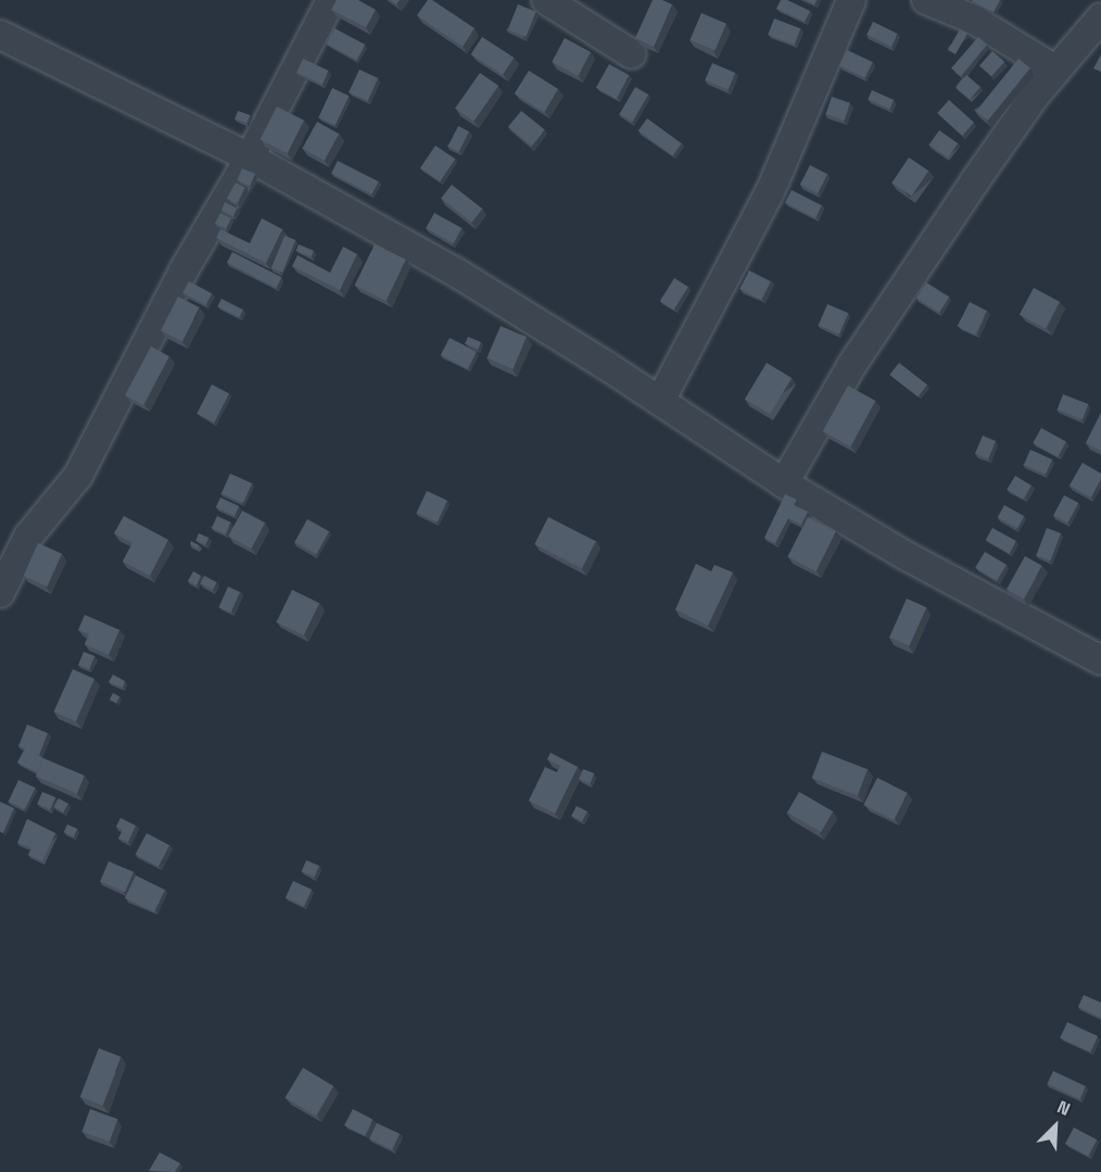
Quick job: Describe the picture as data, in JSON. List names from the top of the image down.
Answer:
{
  "north": "top right"
}
